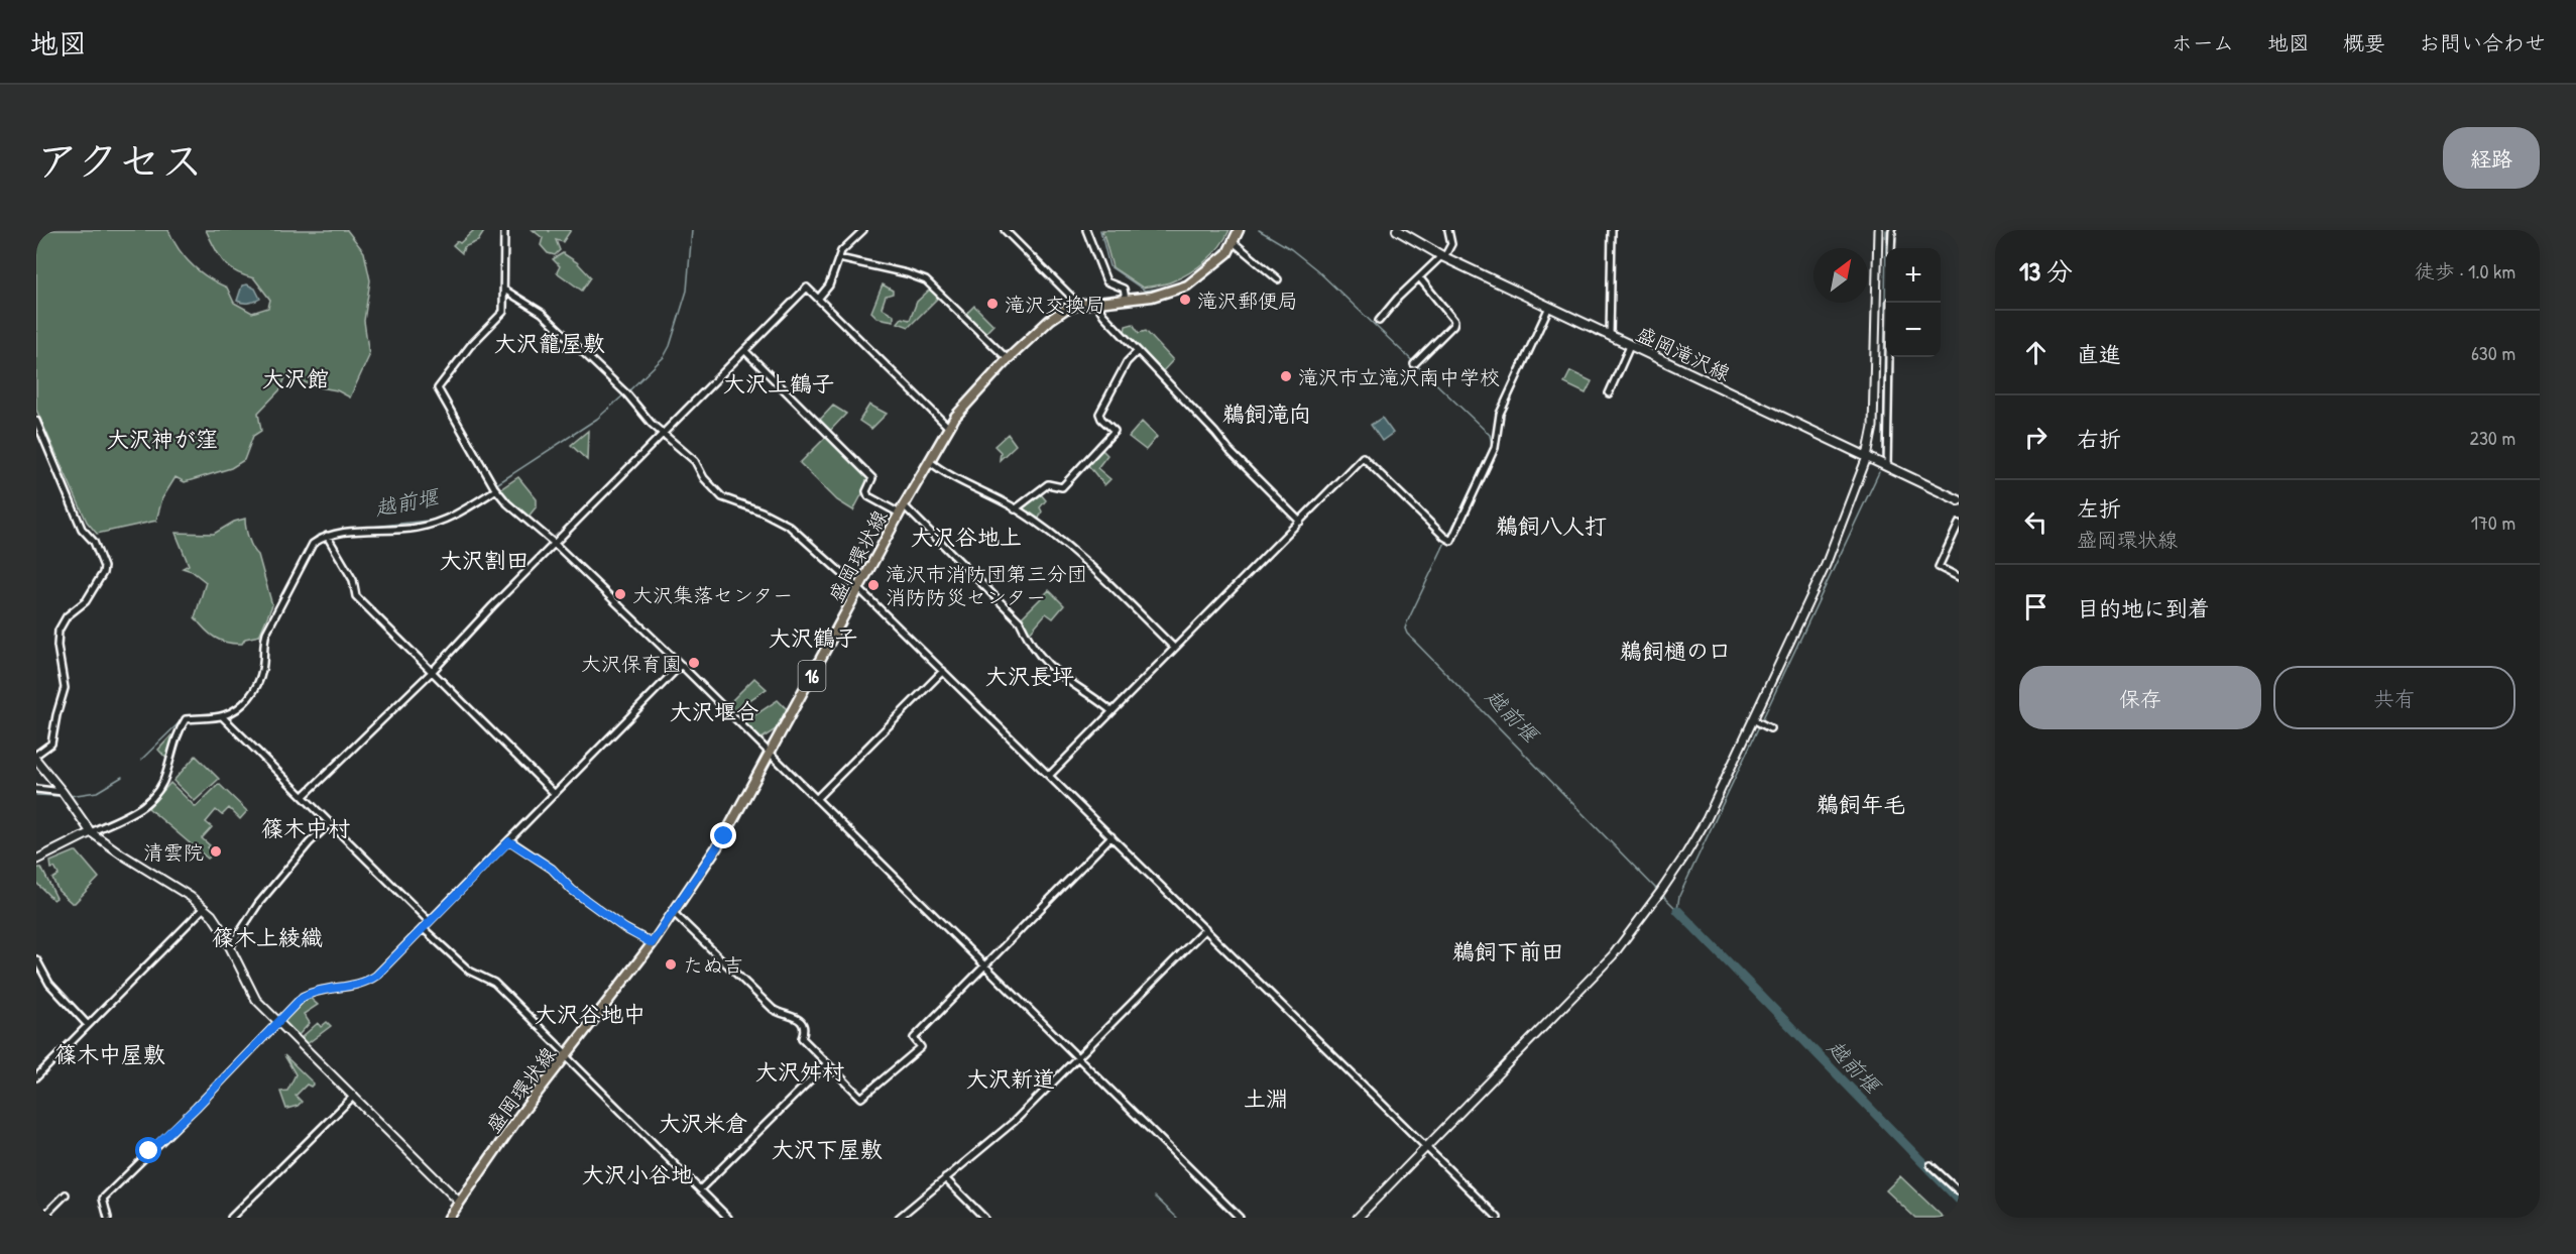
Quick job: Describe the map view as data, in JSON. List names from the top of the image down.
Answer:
{
  "streets": {
    "main road": ["盛岡滝沢線", "盛岡環状線", "16"]
  },
  "districts": [
    "大沢籠屋敷",
    "大沢館",
    "大沢上鶴子",
    "鵜飼滝向",
    "大沢神が窪",
    "鵜飼八人打",
    "大沢谷地上",
    "大沢割田",
    "大沢鶴子",
    "鵜飼樋の口",
    "大沢長坪",
    "大沢堰合",
    "鵜飼年毛",
    "篠木中村",
    "篠木上綾織",
    "鵜飼下前田",
    "大沢谷地中",
    "篠木中屋敷",
    "大沢舛村",
    "大沢新道",
    "土淵",
    "大沢米倉",
    "大沢下屋敷",
    "大沢小谷地"
  ],
  "water": ["越前堰"],
  "places": [
    "滝沢郵便局",
    "滝沢交換局",
    "滝沢市立滝沢南中学校",
    "滝沢市消防団第三分団 消防防災センター",
    "大沢集落センター",
    "大沢保育園",
    "清雲院",
    "たぬ吉"
  ],
  "north": "top right",
  "page": {
    "header": "地図",
    "nav": [
      "ホーム",
      "地図",
      "概要",
      "お問い合わせ"
    ],
    "title": "アクセス",
    "buttons": [
      "経路",
      ["保存", "共有"]
    ],
    "heading": ["13 分", "徒歩 · 1.0 km"],
    "map_buttons": ["+", "−"],
    "list": [
      ["直進", "630 m"],
      ["右折", "230 m"],
      ["左折", "盛岡環状線", "170 m"],
      "目的地に到着"
    ]
  }
}
